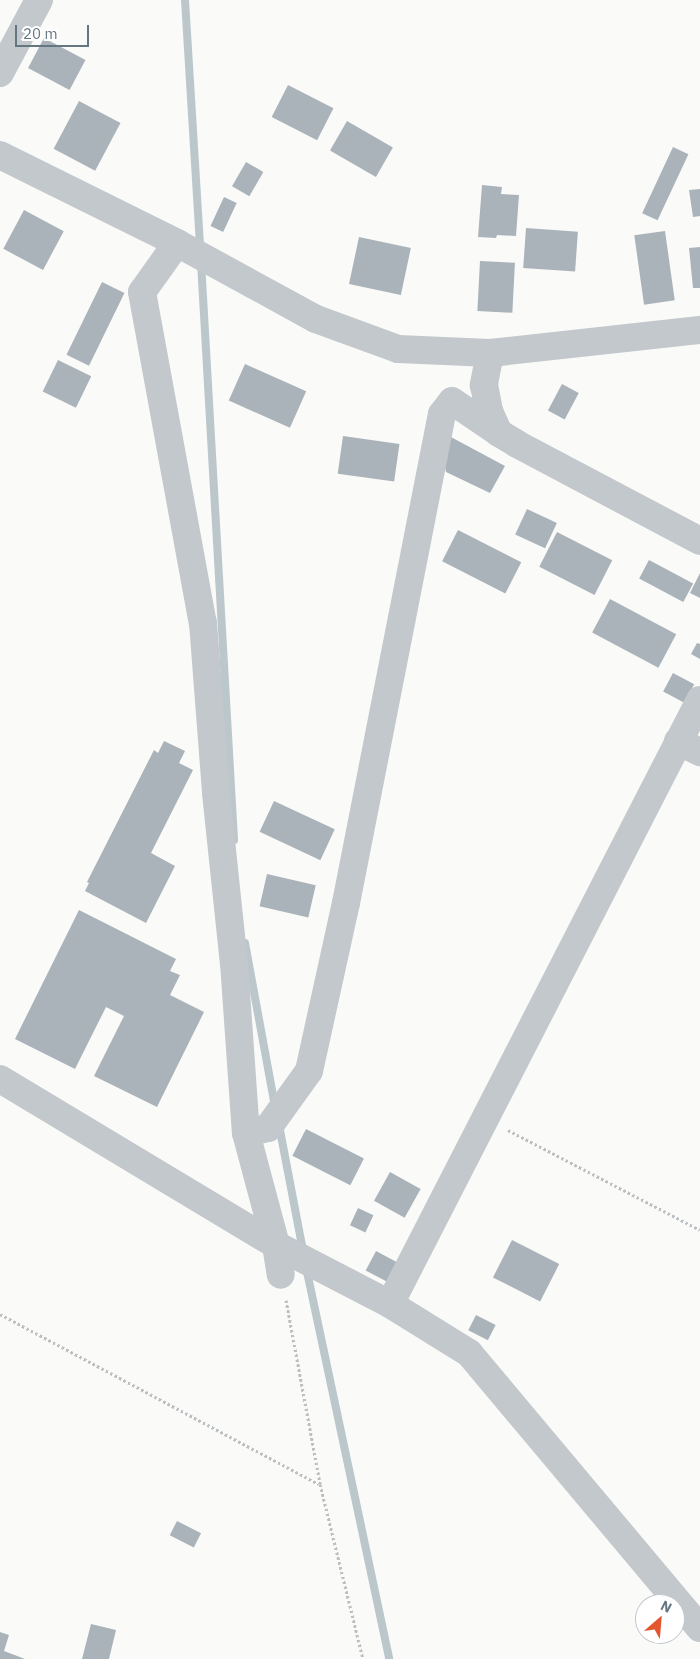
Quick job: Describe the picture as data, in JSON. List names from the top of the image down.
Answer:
{
  "scale_bar": "20 m",
  "north": "top right"
}
